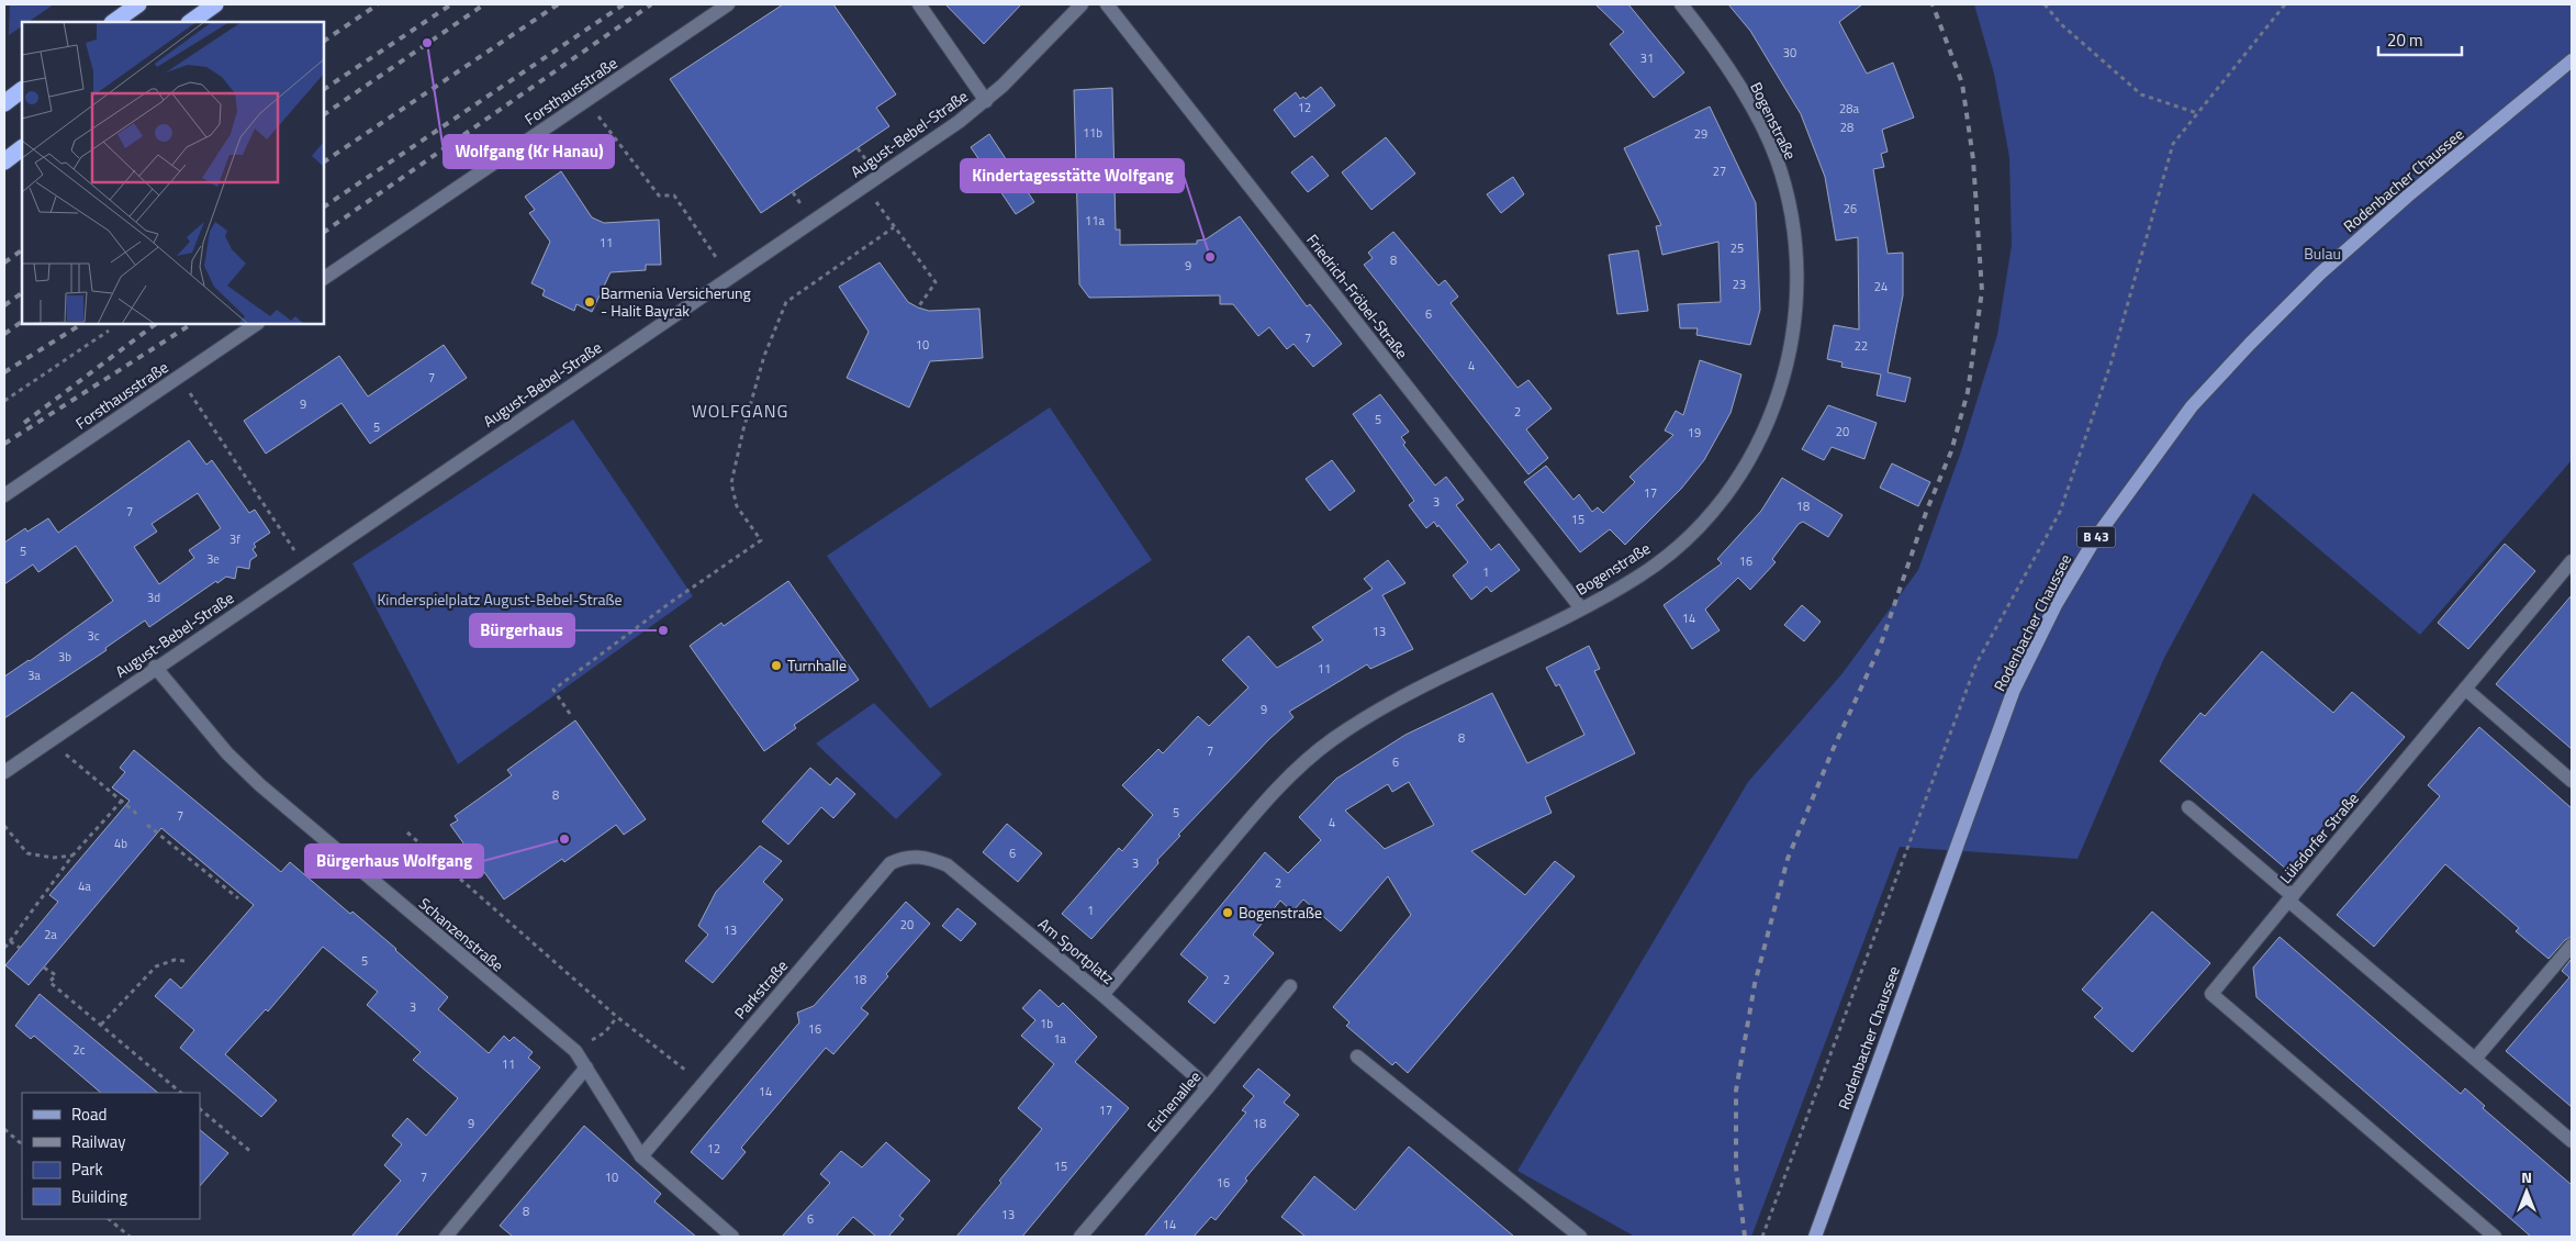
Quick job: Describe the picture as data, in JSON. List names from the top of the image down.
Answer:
{
  "streets": {
    "main road": ["Rodenbacher Chaussee", "B 43"],
    "street": [
      "Forsthausstraße",
      "Bogenstraße",
      "August-Bebel-Straße",
      "Friedrich-Fröbel-Straße",
      "Lülsdorfer Straße",
      "Schanzenstraße",
      "Am Sportplatz",
      "Parkstraße",
      "Eichenallee"
    ]
  },
  "crossings": [
    ["Bogenstraße", "Friedrich-Fröbel-Straße"],
    ["Bogenstraße", "Am Sportplatz"],
    ["August-Bebel-Straße", "Schanzenstraße"],
    ["Schanzenstraße", "Parkstraße"],
    ["Am Sportplatz", "Parkstraße"],
    ["Am Sportplatz", "Eichenallee"]
  ],
  "districts": ["WOLFGANG"],
  "parks": ["Bulau", "Kinderspielplatz August-Bebel-Straße"],
  "places": [
    "Wolfgang (Kr Hanau)",
    "Kindertagesstätte Wolfgang",
    "Barmenia Versicherung - Halit Bayrak",
    "Bürgerhaus",
    "Turnhalle",
    "Bürgerhaus Wolfgang",
    "Bogenstraße"
  ],
  "house_numbers": [
    "30",
    "31",
    "12",
    "28a",
    "28",
    "11b",
    "29",
    "27",
    "26",
    "11a",
    "11",
    "25",
    "8",
    "9",
    "23",
    "24",
    "6",
    "7",
    "10",
    "22",
    "4",
    "7",
    "9",
    "2",
    "5",
    "5",
    "20",
    "19",
    "17",
    "3",
    "18",
    "7",
    "15",
    "3f",
    "5",
    "3e",
    "16",
    "1",
    "3d",
    "14",
    "13",
    "3c",
    "3b",
    "11",
    "3a",
    "9",
    "8",
    "7",
    "6",
    "8",
    "5",
    "7",
    "4",
    "4b",
    "6",
    "3",
    "2",
    "4a",
    "1",
    "20",
    "13",
    "2a",
    "5",
    "18",
    "2",
    "3",
    "1b",
    "16",
    "1a",
    "2c",
    "11",
    "14",
    "17",
    "9",
    "18",
    "12",
    "15",
    "7",
    "10",
    "16",
    "8",
    "13",
    "6",
    "14"
  ],
  "legend": [
    "Road",
    "Railway",
    "Park",
    "Building"
  ],
  "scale_bar": "20 m",
  "north": "top"
}
